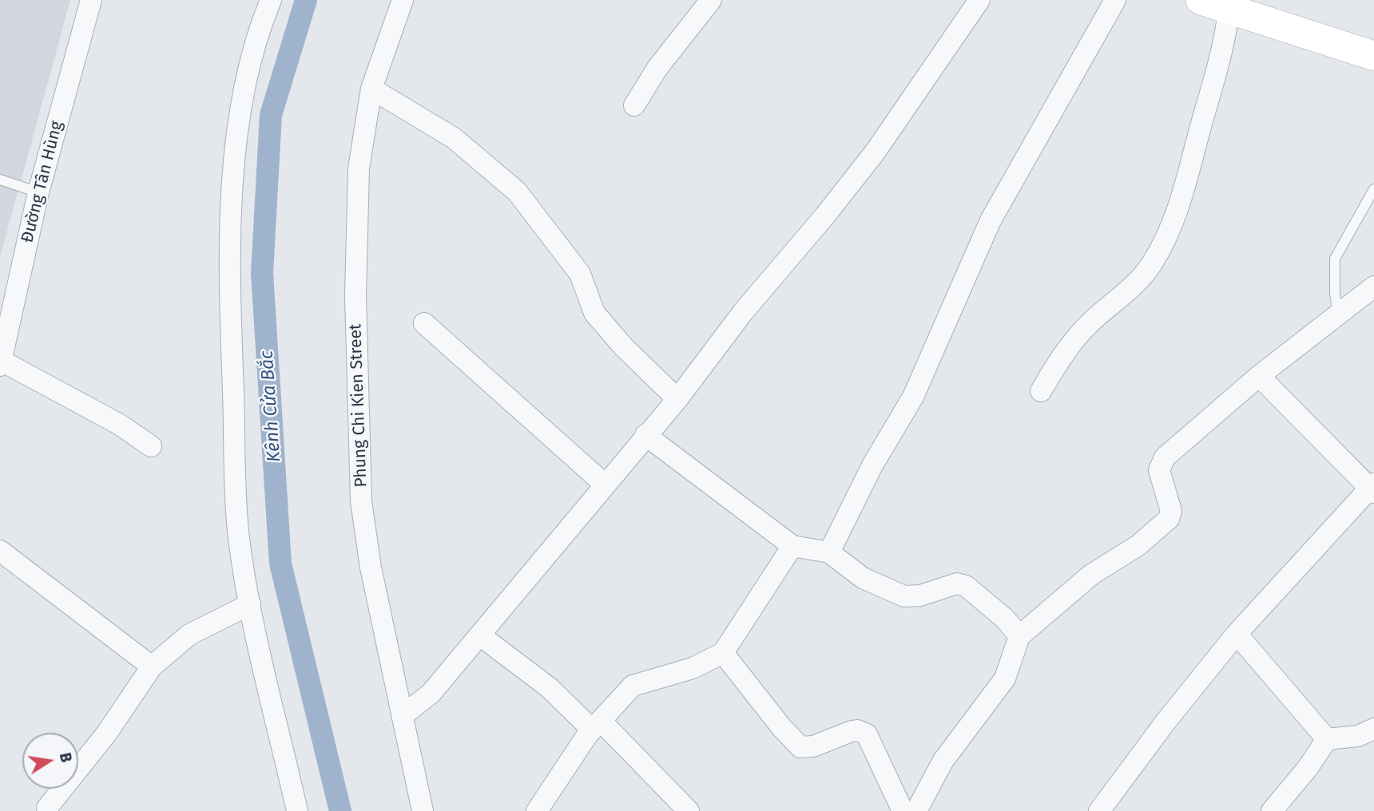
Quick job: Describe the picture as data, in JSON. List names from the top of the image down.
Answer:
{
  "streets": {
    "street": ["Đường Tân Hùng", "Phung Chi Kien Street"]
  },
  "water": ["Kênh Cửa Bắc"],
  "north": "right"
}
